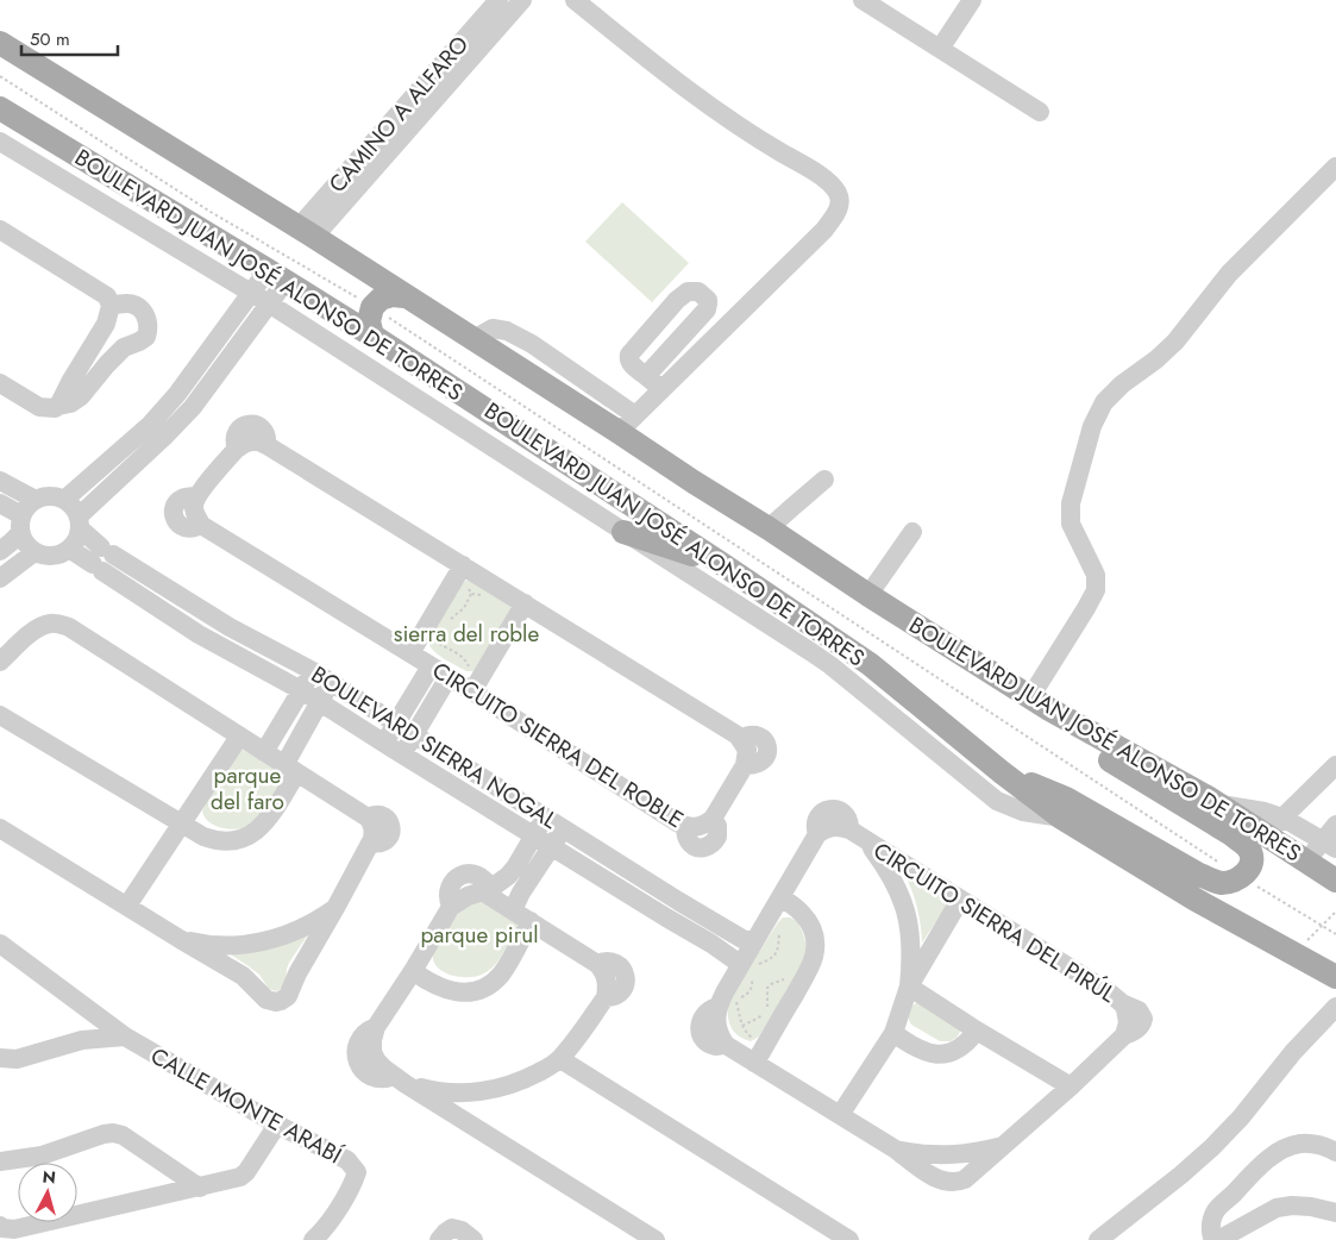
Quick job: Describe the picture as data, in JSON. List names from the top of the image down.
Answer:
{
  "streets": {
    "main road": ["BOULEVARD JUAN JOSÉ ALONSO DE TORRES"],
    "street": [
      "CAMINO A ALFARO",
      "CIRCUITO SIERRA DEL ROBLE",
      "BOULEVARD SIERRA NOGAL",
      "CIRCUITO SIERRA DEL PIRÚL",
      "CALLE MONTE ARABÍ"
    ]
  },
  "crossings": [
    ["CAMINO A ALFARO", "BOULEVARD JUAN JOSÉ ALONSO DE TORRES"],
    ["BOULEVARD SIERRA NOGAL", "CIRCUITO SIERRA DEL PIRÚL"]
  ],
  "parks": ["sierra del roble", "parque del faro", "parque pirul"],
  "scale_bar": "50 m",
  "north": "top"
}
